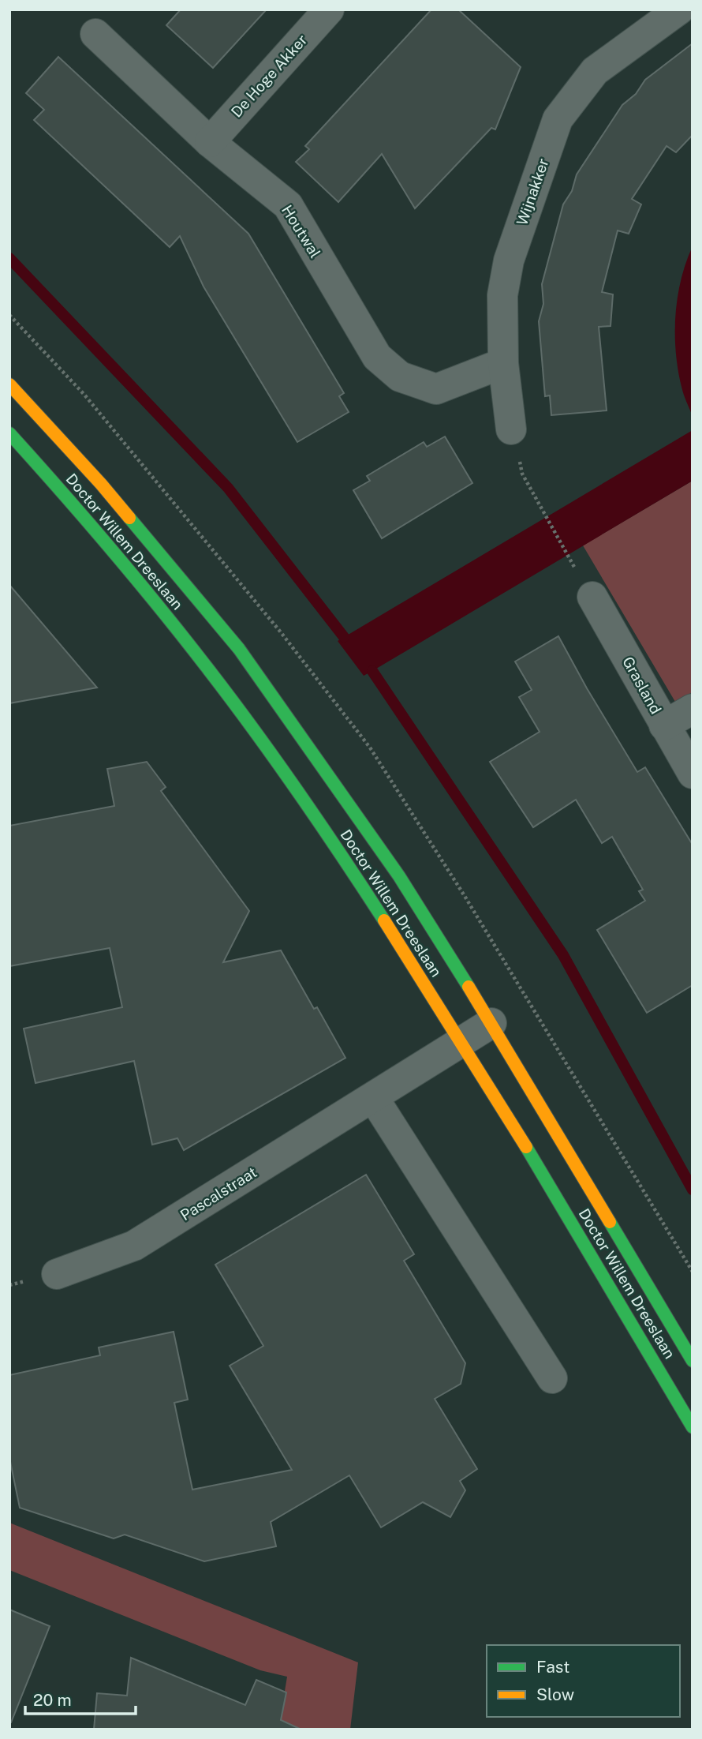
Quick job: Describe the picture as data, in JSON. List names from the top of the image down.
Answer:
{
  "streets": {
    "main road": ["Doctor Willem Dreeslaan"],
    "street": [
      "De Hoge Akker",
      "Wijnakker",
      "Houtwal",
      "Grasland",
      "Pascalstraat"
    ]
  },
  "crossings": [
    ["De Hoge Akker", "Houtwal"],
    ["Wijnakker", "Houtwal"],
    ["Doctor Willem Dreeslaan", "Pascalstraat"]
  ],
  "legend": ["Fast", "Slow"],
  "scale_bar": "20 m"
}
